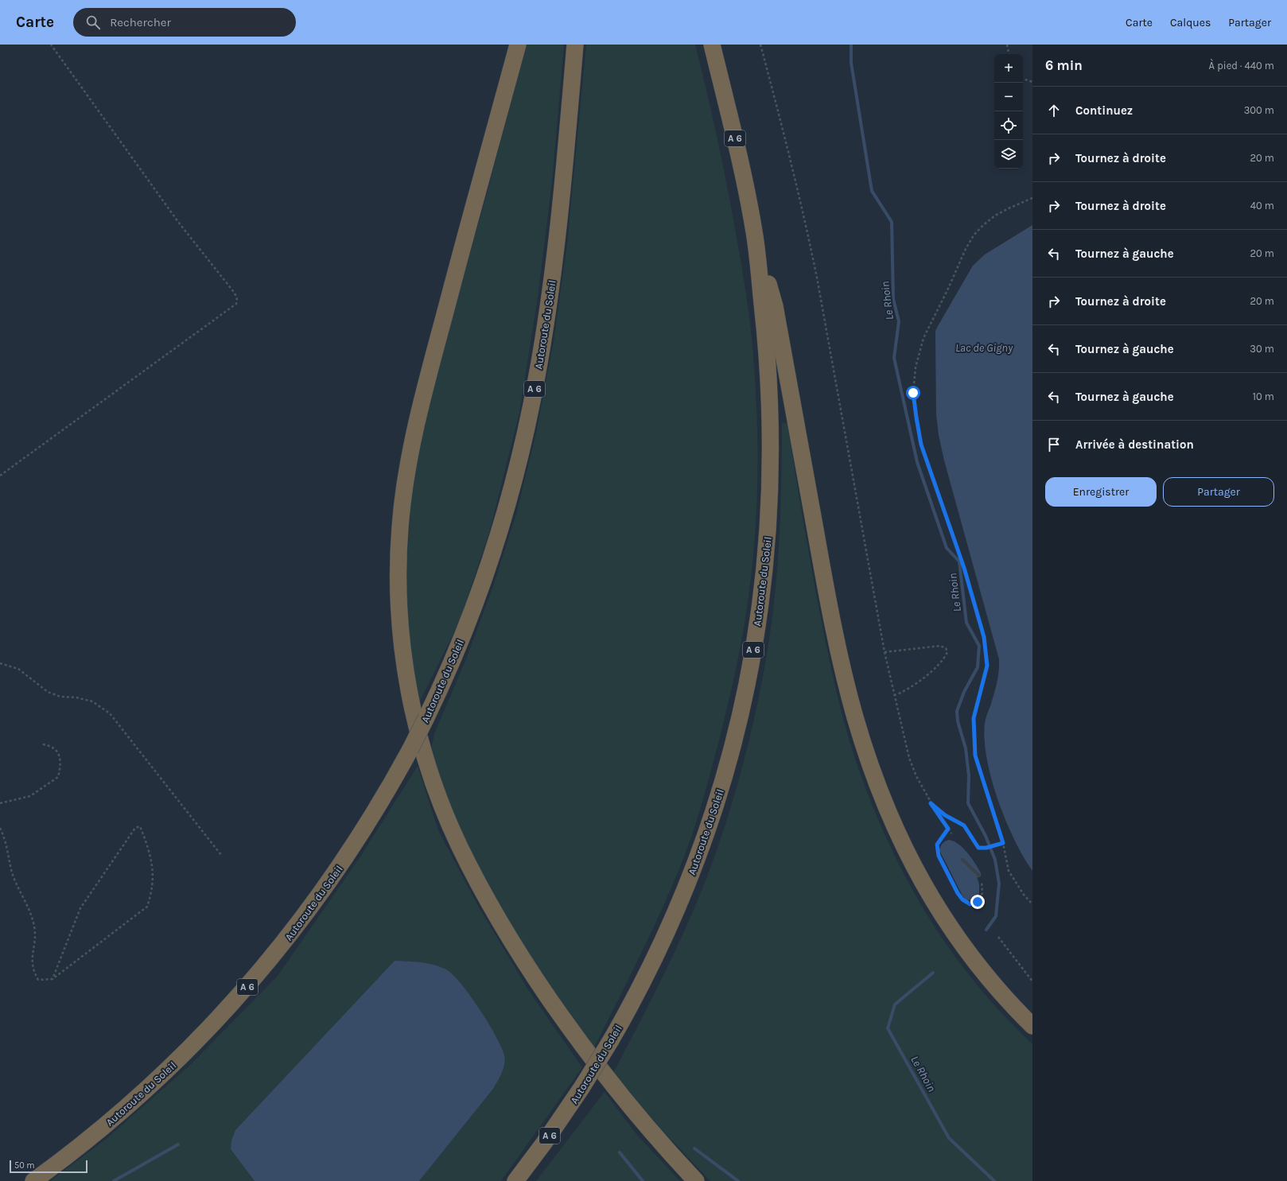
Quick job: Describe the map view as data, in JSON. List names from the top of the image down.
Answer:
{
  "streets": {
    "highway": ["A 6", "Autoroute du Soleil"]
  },
  "water": ["Le Rhoin", "Lac de Gigny"],
  "scale_bar": "50 m",
  "page": {
    "header": "Carte",
    "search": "Rechercher",
    "nav": ["Carte", "Calques", "Partager"],
    "heading": ["6 min", "À pied · 440 m"],
    "map_buttons": ["+", "−"],
    "list": [
      ["Continuez", "300 m"],
      ["Tournez à droite", "20 m"],
      ["Tournez à droite", "40 m"],
      ["Tournez à gauche", "20 m"],
      ["Tournez à droite", "20 m"],
      ["Tournez à gauche", "30 m"],
      ["Tournez à gauche", "10 m"],
      "Arrivée à destination"
    ],
    "buttons": ["Enregistrer", "Partager"],
    "scale": "50 m"
  }
}
